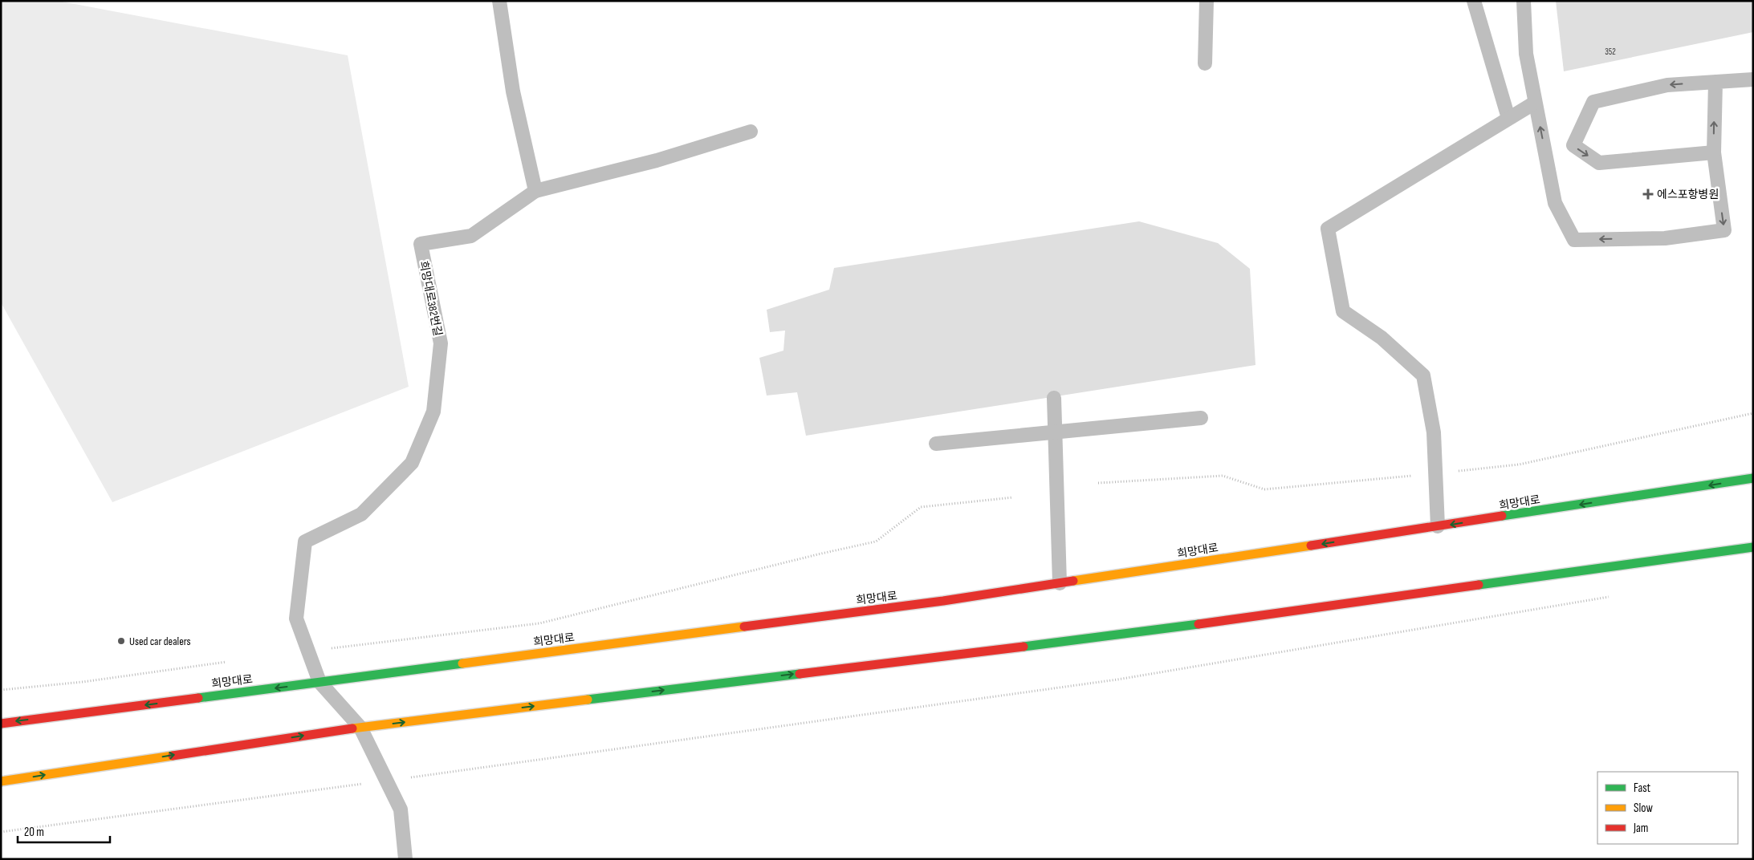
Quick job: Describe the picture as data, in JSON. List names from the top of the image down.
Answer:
{
  "streets": {
    "main road": ["희망대로"],
    "lane": ["희망대로382번길"]
  },
  "crossings": [
    ["희망대로382번길", "희망대로"]
  ],
  "places": {
    "health": ["에스포항병원"],
    "other": ["Used car dealers"]
  },
  "house_numbers": ["352"],
  "legend": ["Fast", "Slow", "Jam"],
  "scale_bar": "20 m"
}
